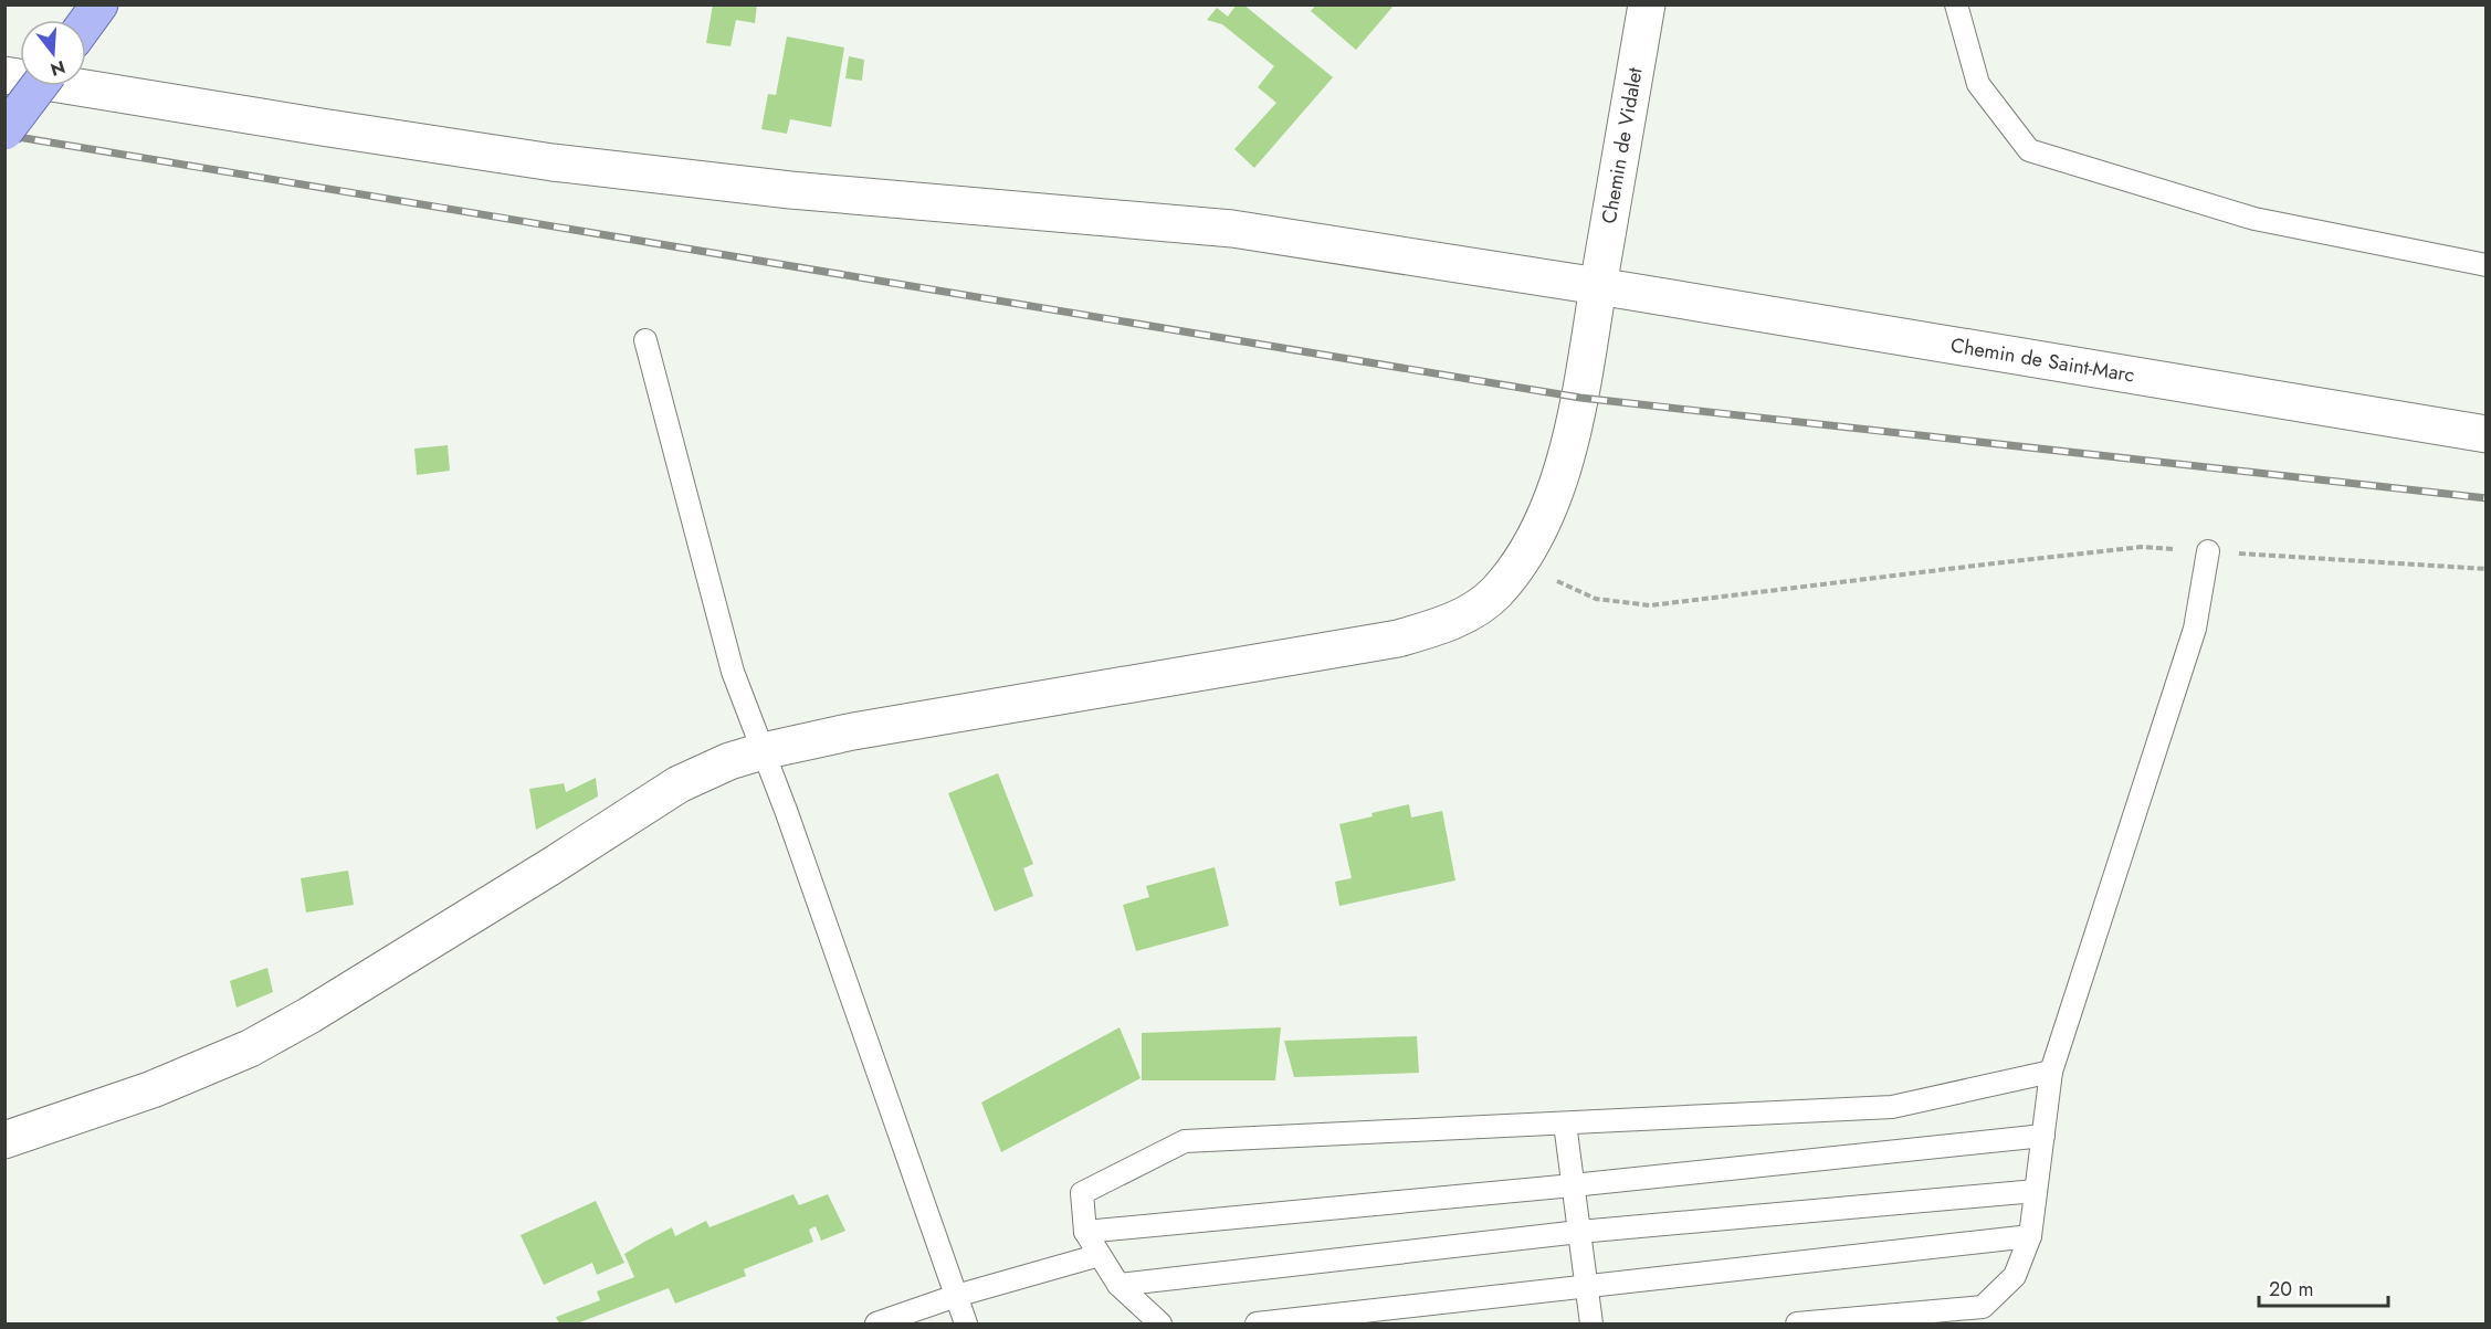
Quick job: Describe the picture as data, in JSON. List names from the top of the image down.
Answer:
{
  "streets": {
    "street": ["Chemin de Vidalet", "Chemin de Saint-Marc"]
  },
  "crossings": [
    ["Chemin de Vidalet", "Chemin de Saint-Marc"]
  ],
  "scale_bar": "20 m",
  "north": "bottom"
}
